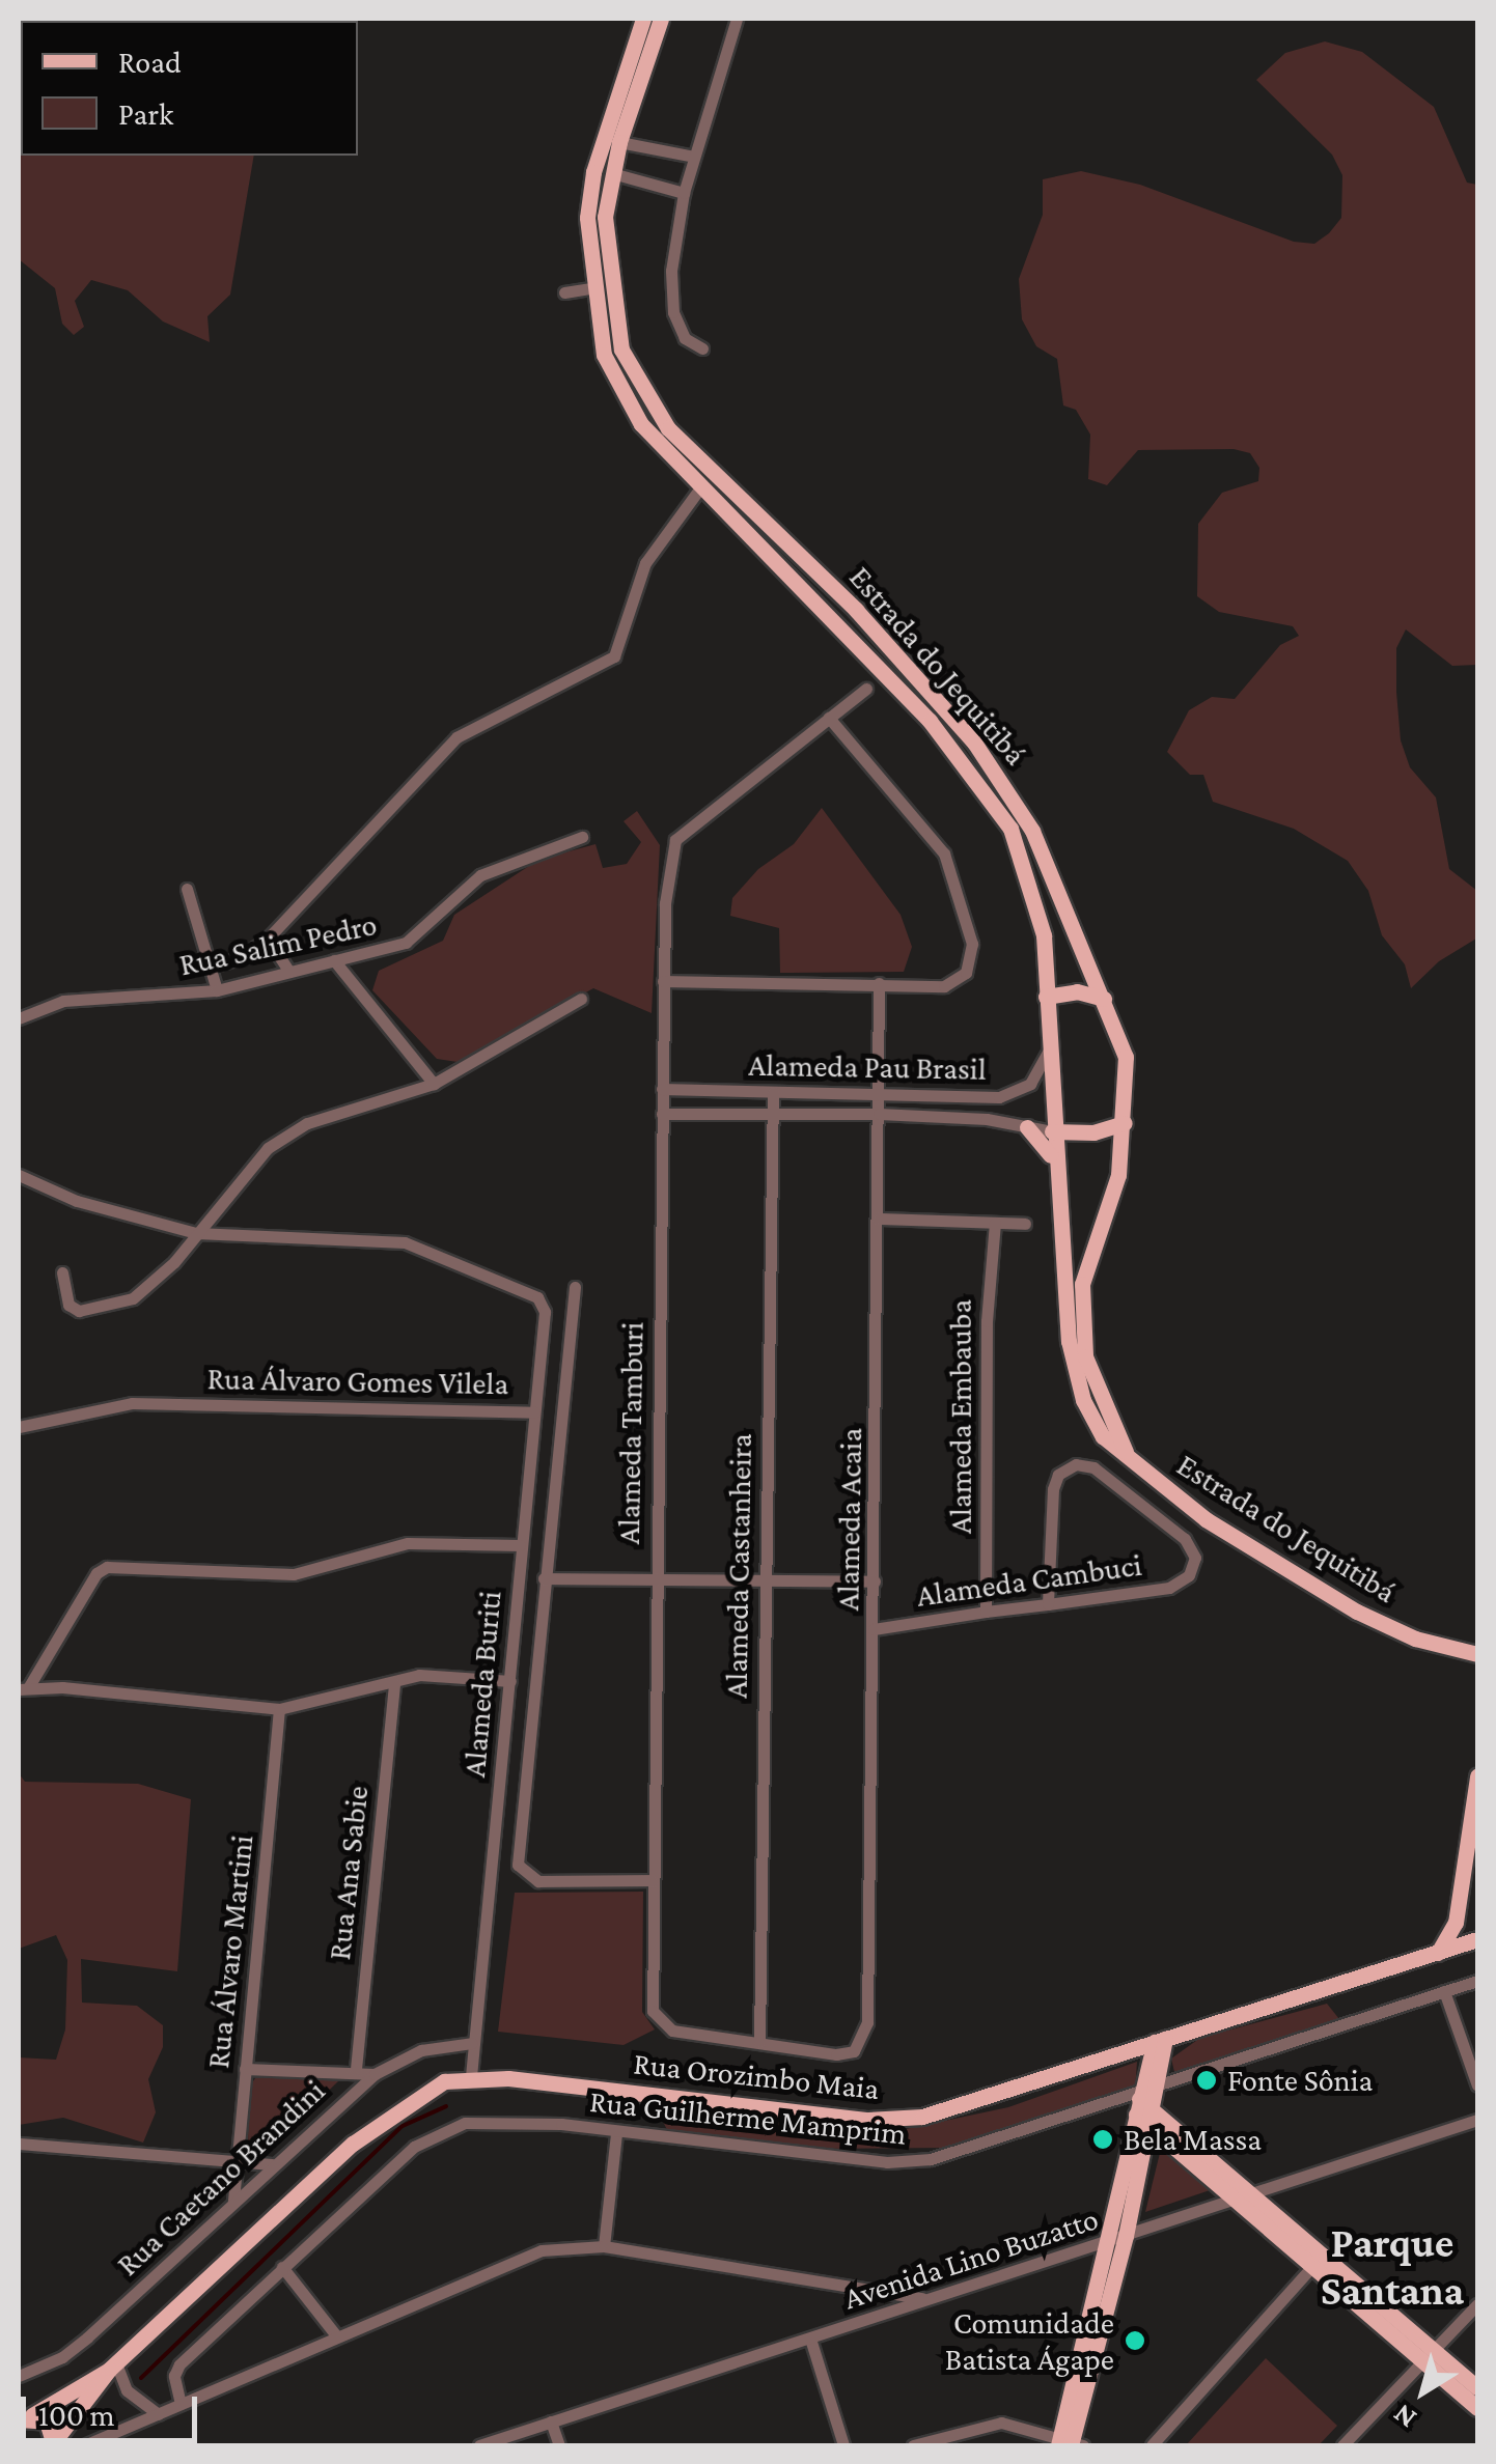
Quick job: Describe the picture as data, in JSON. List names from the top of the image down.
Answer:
{
  "streets": {
    "main road": ["Estrada do Jequitibá", "Rua Orozimbo Maia"],
    "street": [
      "Rua Salim Pedro",
      "Alameda Pau Brasil",
      "Rua Álvaro Gomes Vilela",
      "Alameda Embauba",
      "Alameda Tamburi",
      "Alameda Acaia",
      "Alameda Castanheira",
      "Alameda Cambuci",
      "Alameda Buriti",
      "Rua Ana Sabie",
      "Rua Álvaro Martini",
      "Rua Guilherme Mamprim",
      "Rua Caetano Brandini",
      "Avenida Lino Buzatto"
    ]
  },
  "crossings": [
    ["Estrada do Jequitibá", "Alameda Pau Brasil"],
    ["Alameda Pau Brasil", "Alameda Tamburi"],
    ["Alameda Pau Brasil", "Alameda Acaia"],
    ["Alameda Pau Brasil", "Alameda Castanheira"],
    ["Rua Álvaro Gomes Vilela", "Alameda Buriti"],
    ["Alameda Embauba", "Alameda Cambuci"],
    ["Alameda Tamburi", "Alameda Acaia"],
    ["Alameda Tamburi", "Alameda Castanheira"],
    ["Alameda Acaia", "Alameda Castanheira"],
    ["Alameda Acaia", "Alameda Cambuci"],
    ["Alameda Buriti", "Rua Orozimbo Maia"],
    ["Alameda Buriti", "Rua Caetano Brandini"],
    ["Rua Álvaro Martini", "Rua Caetano Brandini"]
  ],
  "districts": ["Parque Santana"],
  "places": ["Fonte Sônia", "Bela Massa", "Comunidade Batista Ágape"],
  "legend": ["Road", "Park"],
  "scale_bar": "100 m",
  "north": "bottom left"
}
